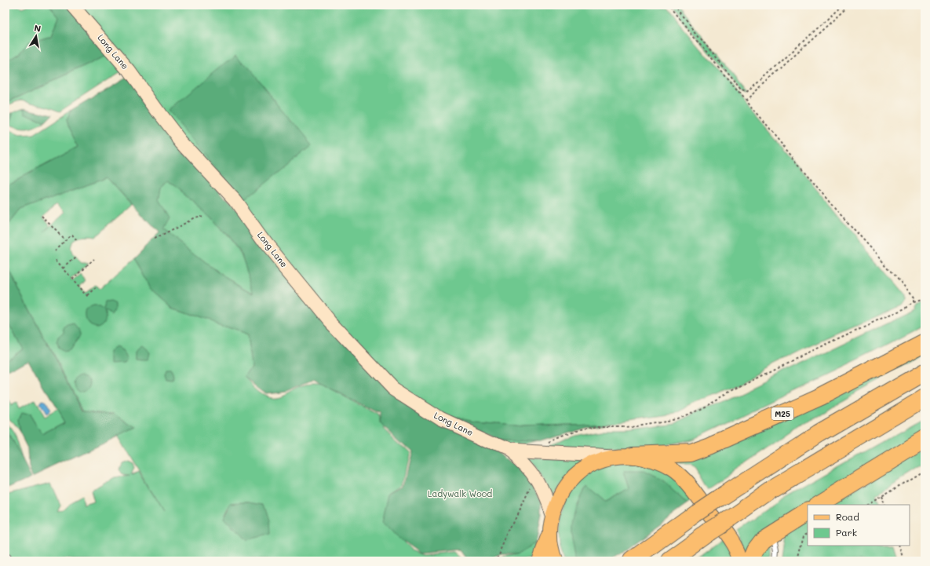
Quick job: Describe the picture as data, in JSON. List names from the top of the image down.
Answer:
{
  "streets": {
    "highway": ["M25"],
    "street": ["Long Lane"]
  },
  "crossings": [
    ["Long Lane", "M25"]
  ],
  "parks": ["Ladywalk Wood"],
  "legend": ["Road", "Park"],
  "north": "top"
}
